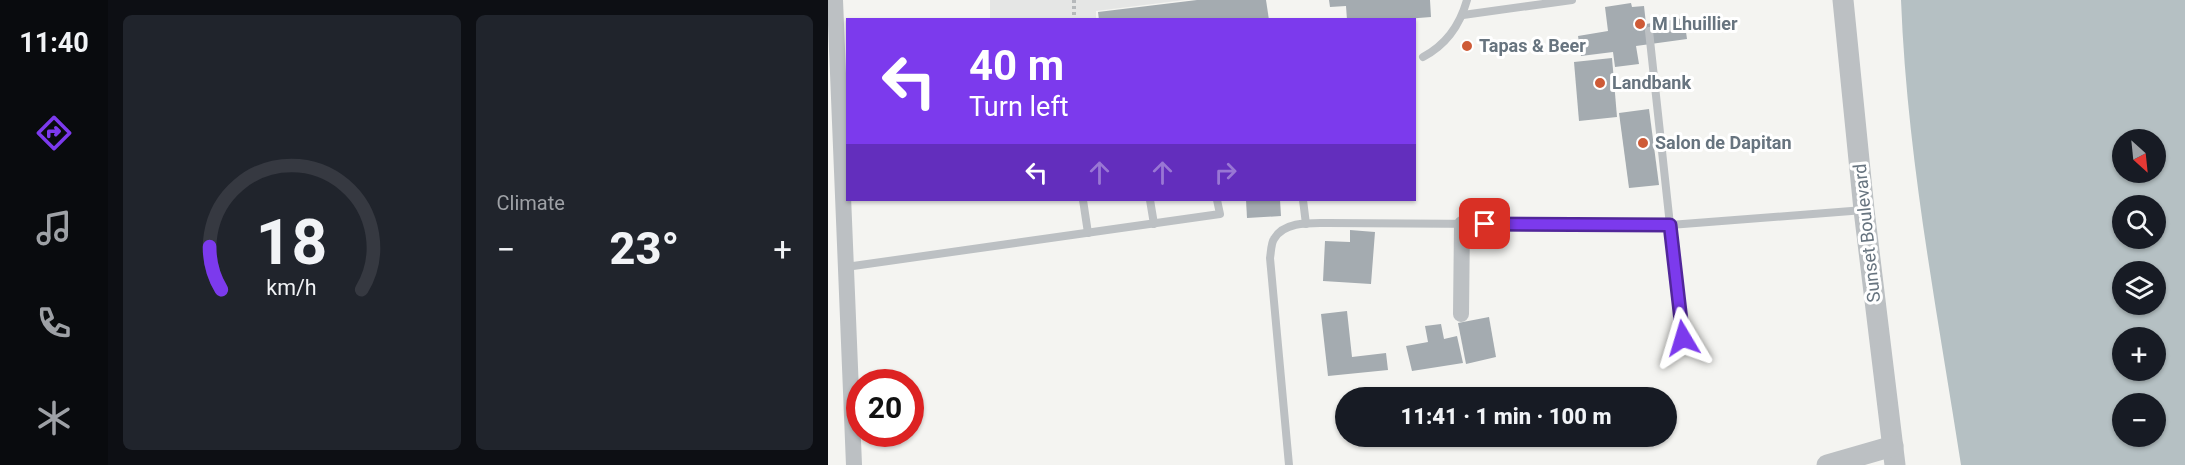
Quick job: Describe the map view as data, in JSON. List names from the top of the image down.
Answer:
{
  "streets": {
    "street": ["Sunset Boulevard"]
  },
  "places": [
    "M Lhuillier",
    "Tapas & Beer",
    "Landbank",
    "Salon de Dapitan"
  ],
  "north": "bottom right",
  "page": {
    "tabs": "11:40",
    "tile": "Climate",
    "turn": ["40 m", "Turn left"],
    "map_buttons": ["+", "−"],
    "heat": ["−", "23°", "+"],
    "limit": "20",
    "trip": "11:41 · 1 min · 100 m",
    "gauge": ["18", "km/h"]
  }
}
